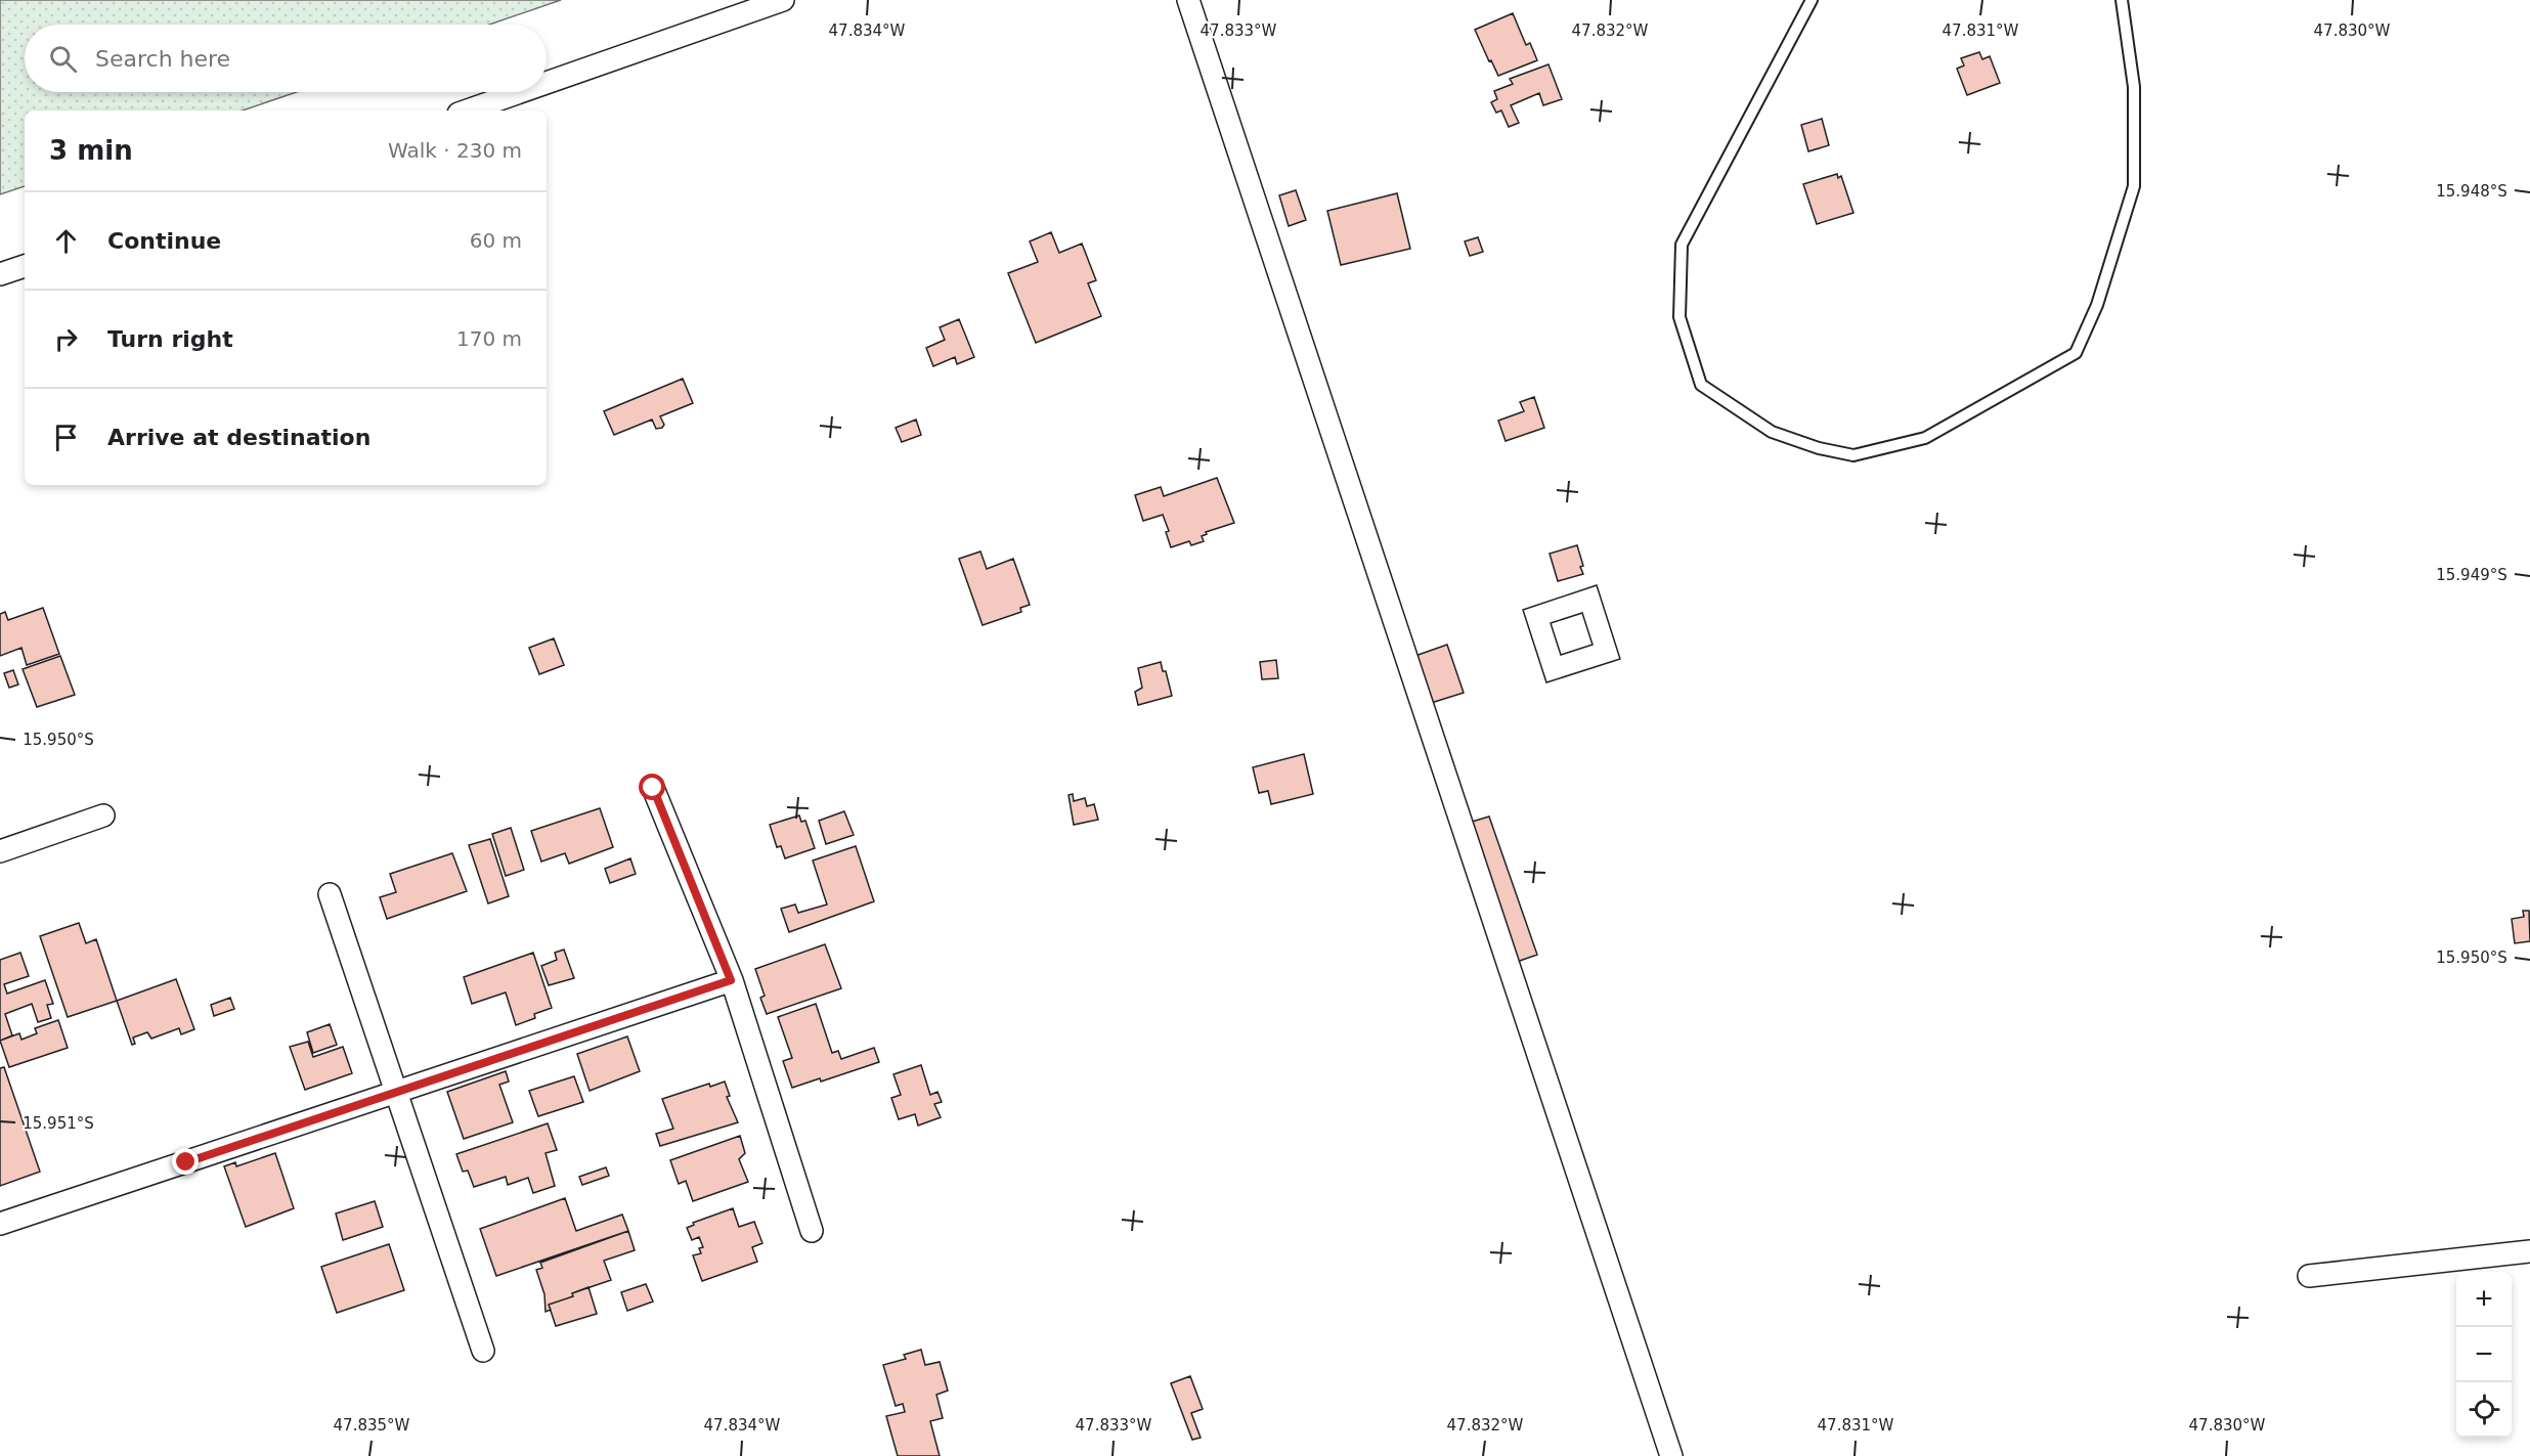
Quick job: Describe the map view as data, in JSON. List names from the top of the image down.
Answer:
{
  "page": {
    "search": "Search here",
    "heading": ["3 min", "Walk · 230 m"],
    "list": [
      ["Continue", "60 m"],
      ["Turn right", "170 m"],
      "Arrive at destination"
    ],
    "map_buttons": ["+", "−"]
  },
  "coordinates": [
    "47.834°W",
    "47.833°W",
    "47.832°W",
    "47.831°W",
    "47.830°W",
    "15.948°S",
    "15.949°S",
    "15.950°S",
    "15.951°S",
    "47.835°W"
  ]
}
